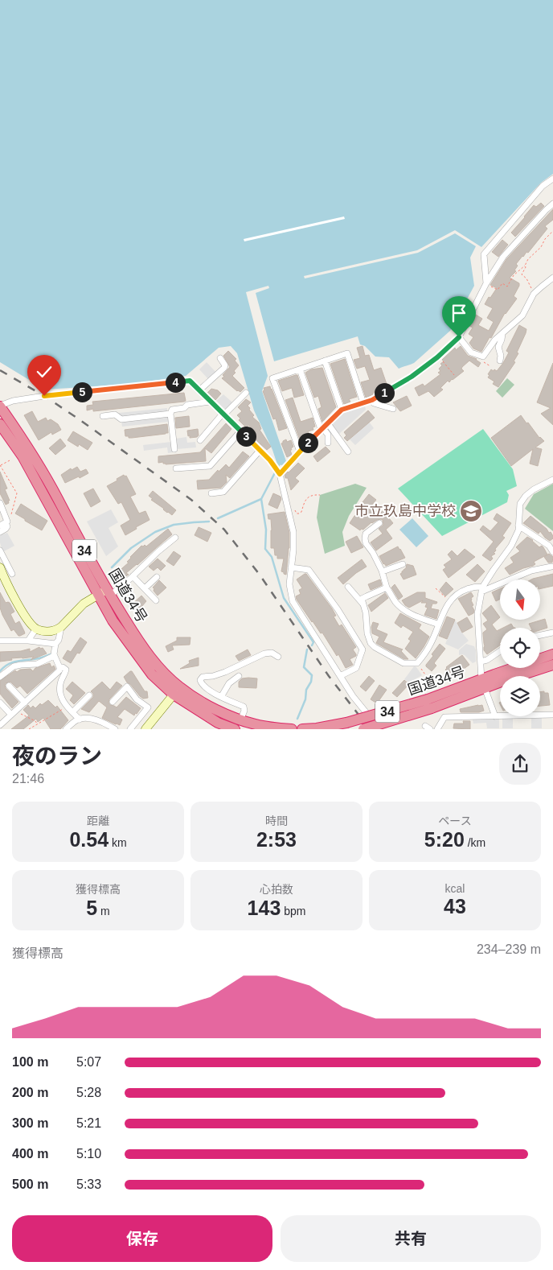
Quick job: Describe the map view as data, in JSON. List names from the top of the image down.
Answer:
{
  "streets": {
    "highway": ["34", "国道34号"]
  },
  "places": {
    "school or university": ["市立玖島中学校"]
  },
  "north": "bottom",
  "page": {
    "pins": [
      "4",
      "5",
      "1",
      "3",
      "2"
    ],
    "heading": ["夜のラン", "21:46"],
    "stats": [
      ["距離", "0.54 km"],
      ["時間", "2:53"],
      ["ペース", "5:20 /km"],
      ["獲得標高", "5 m"],
      ["心拍数", "143 bpm"],
      ["kcal", "43"]
    ],
    "chart": ["獲得標高", "234–239 m"],
    "list": [
      {
        "name": "100 m",
        "note": "5:07"
      },
      {
        "name": "200 m",
        "note": "5:28"
      },
      {
        "name": "300 m",
        "note": "5:21"
      },
      {
        "name": "400 m",
        "note": "5:10"
      },
      {
        "name": "500 m",
        "note": "5:33"
      }
    ],
    "buttons": ["保存", "共有"]
  }
}
